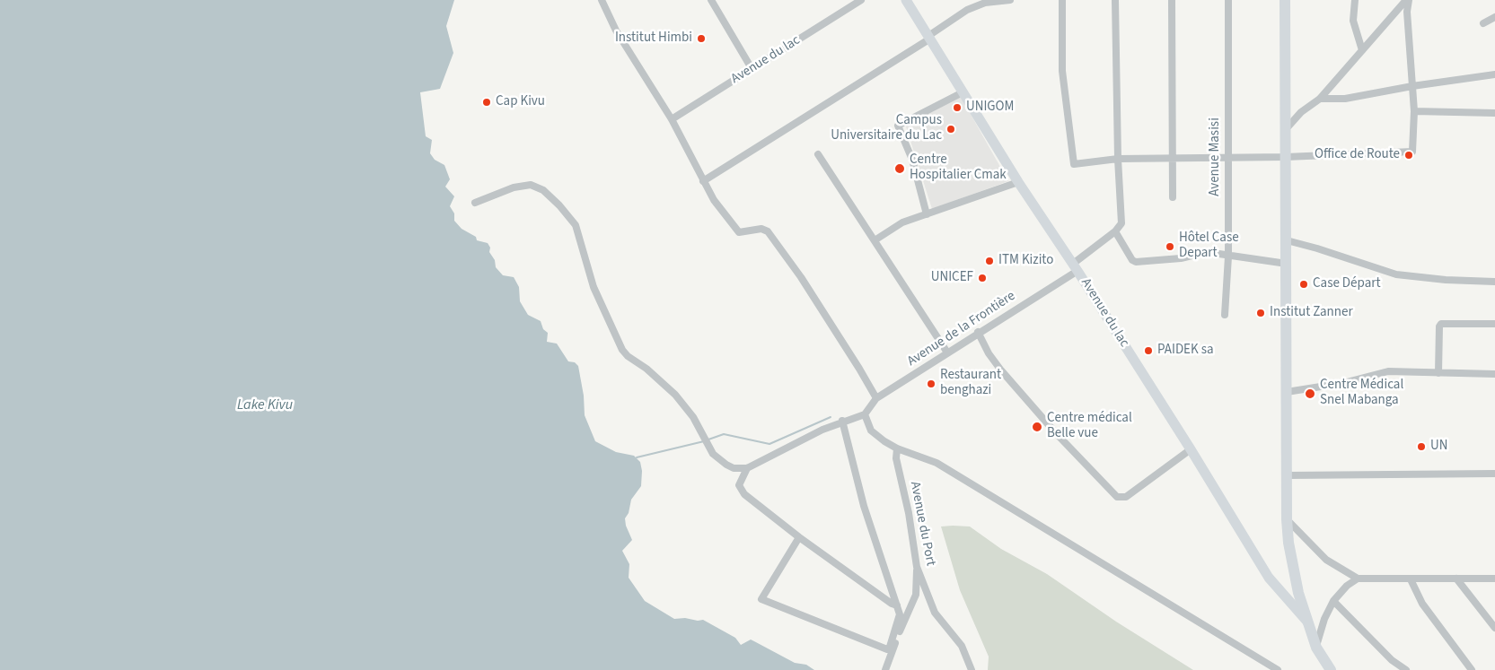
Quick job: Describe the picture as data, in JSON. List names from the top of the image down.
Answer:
{
  "streets": {
    "main road": ["Avenue du lac"],
    "street": ["Avenue Masisi", "Avenue de la Frontière", "Avenue du Port"]
  },
  "crossings": [
    ["Avenue du lac", "Avenue de la Frontière"]
  ],
  "water": ["Lake Kivu"],
  "places": [
    "Institut Himbi",
    "Cap Kivu",
    "UNIGOM",
    "Campus Universitaire du Lac",
    "Office de Route",
    "Centre Hospitalier Cmak",
    "Hôtel Case Depart",
    "ITM Kizito",
    "UNICEF",
    "Case Départ",
    "Institut Zanner",
    "PAIDEK sa",
    "Restaurant benghazi",
    "Centre Médical Snel Mabanga",
    "Centre médical Belle vue",
    "UN"
  ]
}
